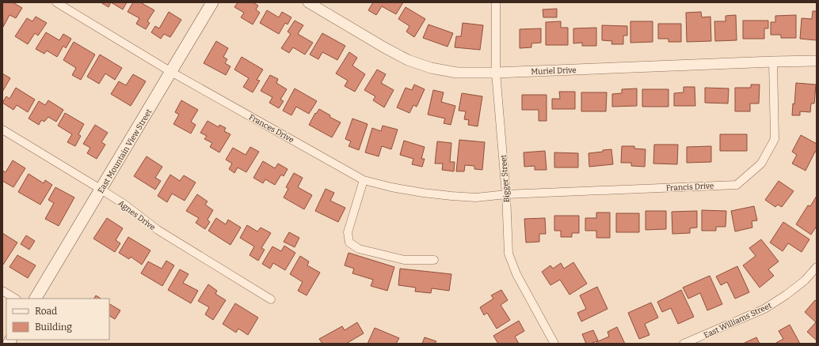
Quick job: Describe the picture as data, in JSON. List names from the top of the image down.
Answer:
{
  "streets": {
    "main road": ["East Mountain View Street"],
    "street": [
      "Muriel Drive",
      "Frances Drive",
      "Bigger Street",
      "Francis Drive",
      "Agnes Drive",
      "East Williams Street"
    ]
  },
  "crossings": [
    ["Muriel Drive", "Bigger Street"],
    ["Muriel Drive", "Francis Drive"],
    ["Frances Drive", "East Mountain View Street"],
    ["Frances Drive", "Bigger Street"],
    ["Frances Drive", "Francis Drive"],
    ["East Mountain View Street", "Agnes Drive"],
    ["Bigger Street", "Francis Drive"]
  ],
  "legend": ["Road", "Building"]
}
